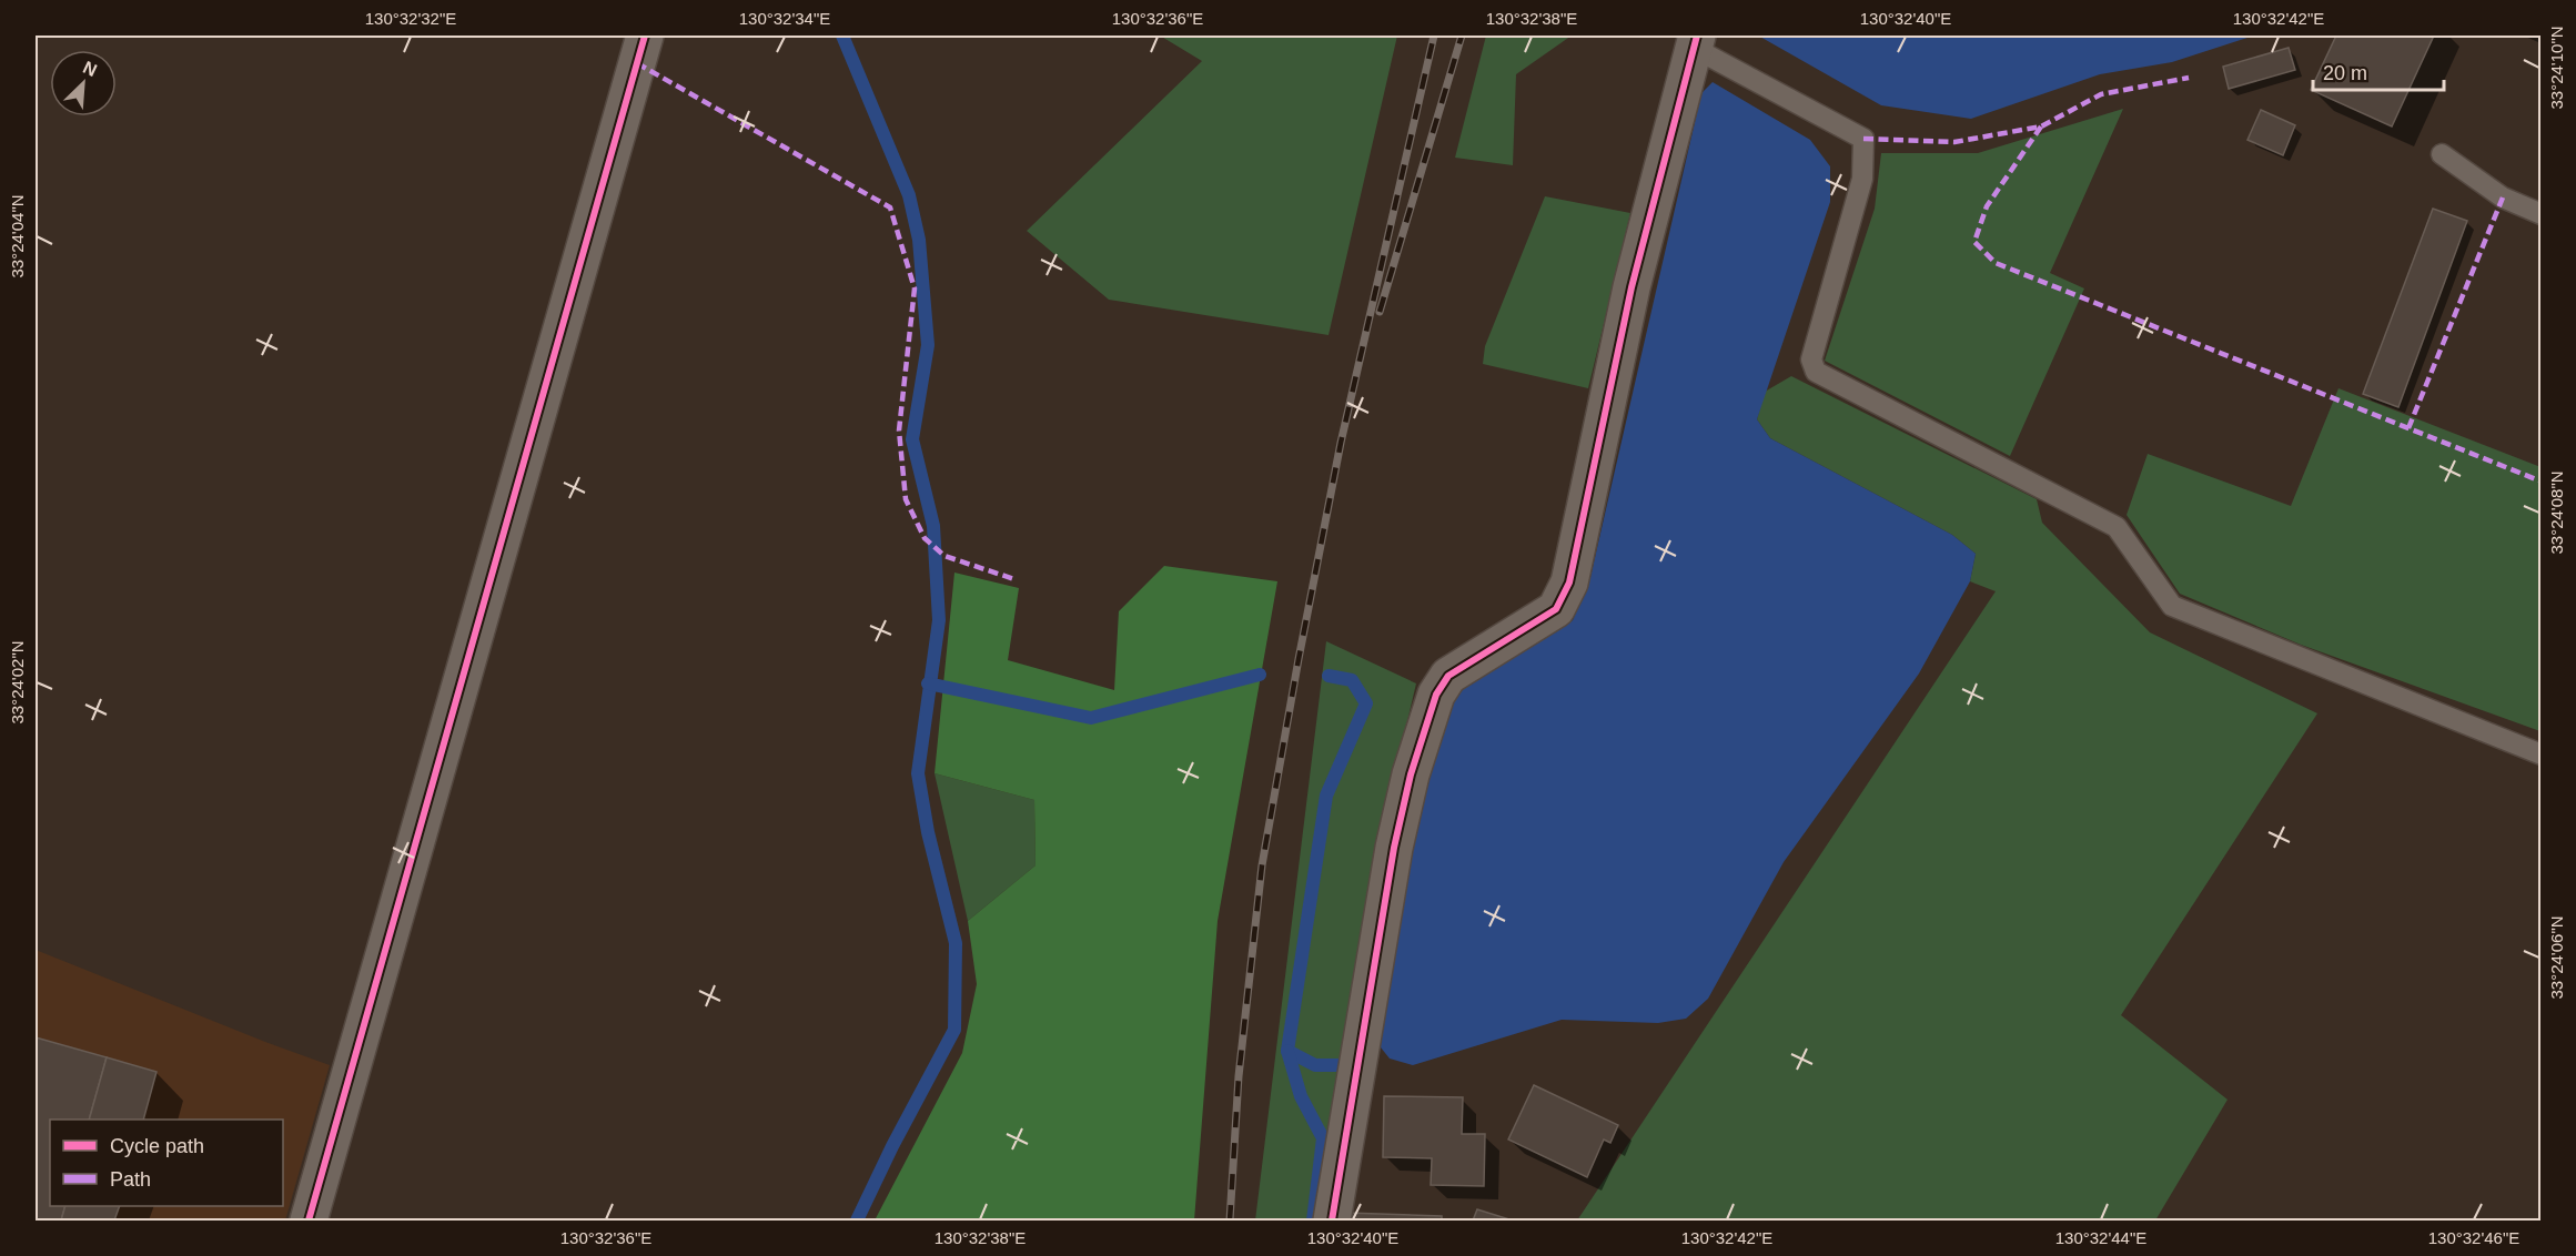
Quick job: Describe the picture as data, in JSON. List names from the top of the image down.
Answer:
{
  "legend": ["Cycle path", "Path"],
  "scale_bar": "20 m",
  "north": "top right",
  "coordinates": [
    "130°32'32\"E",
    "130°32'34\"E",
    "130°32'36\"E",
    "130°32'38\"E",
    "130°32'40\"E",
    "130°32'42\"E",
    "33°24'10\"N",
    "33°24'04\"N",
    "33°24'08\"N",
    "33°24'02\"N",
    "33°24'06\"N",
    "130°32'44\"E",
    "130°32'46\"E"
  ]
}
